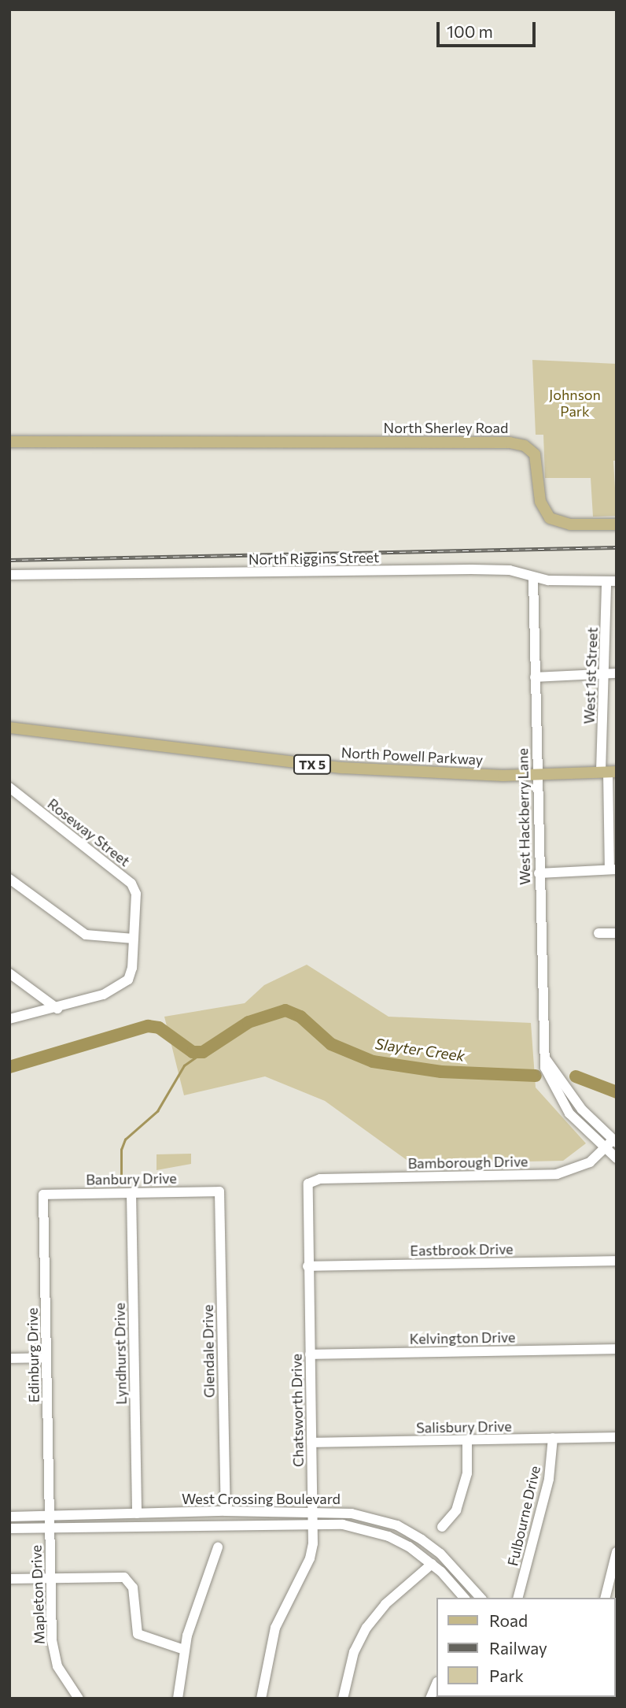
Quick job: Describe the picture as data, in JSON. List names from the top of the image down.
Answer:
{
  "streets": {
    "main road": ["North Sherley Road", "North Powell Parkway", "TX 5"],
    "street": [
      "North Riggins Street",
      "West 1st Street",
      "West Hackberry Lane",
      "Roseway Street",
      "Bamborough Drive",
      "Banbury Drive",
      "Eastbrook Drive",
      "Kelvington Drive",
      "Glendale Drive",
      "Lyndhurst Drive",
      "Edinburg Drive",
      "Chatsworth Drive",
      "Salisbury Drive",
      "West Crossing Boulevard",
      "Fulbourne Drive",
      "Mapleton Drive"
    ]
  },
  "crossings": [
    ["North Riggins Street", "West 1st Street"],
    ["North Riggins Street", "West Hackberry Lane"],
    ["West 1st Street", "North Powell Parkway"],
    ["North Powell Parkway", "West Hackberry Lane"],
    ["West Hackberry Lane", "Bamborough Drive"],
    ["Bamborough Drive", "Chatsworth Drive"],
    ["Banbury Drive", "Glendale Drive"],
    ["Banbury Drive", "Lyndhurst Drive"],
    ["Banbury Drive", "Edinburg Drive"],
    ["Eastbrook Drive", "Chatsworth Drive"],
    ["Kelvington Drive", "Chatsworth Drive"],
    ["Glendale Drive", "West Crossing Boulevard"],
    ["Lyndhurst Drive", "West Crossing Boulevard"],
    ["Edinburg Drive", "West Crossing Boulevard"],
    ["Edinburg Drive", "Mapleton Drive"],
    ["Chatsworth Drive", "Salisbury Drive"],
    ["Chatsworth Drive", "West Crossing Boulevard"],
    ["Salisbury Drive", "Fulbourne Drive"],
    ["West Crossing Boulevard", "Mapleton Drive"]
  ],
  "water": ["Slayter Creek"],
  "parks": ["Johnson Park"],
  "legend": ["Road", "Railway", "Park"],
  "scale_bar": "100 m"
}
